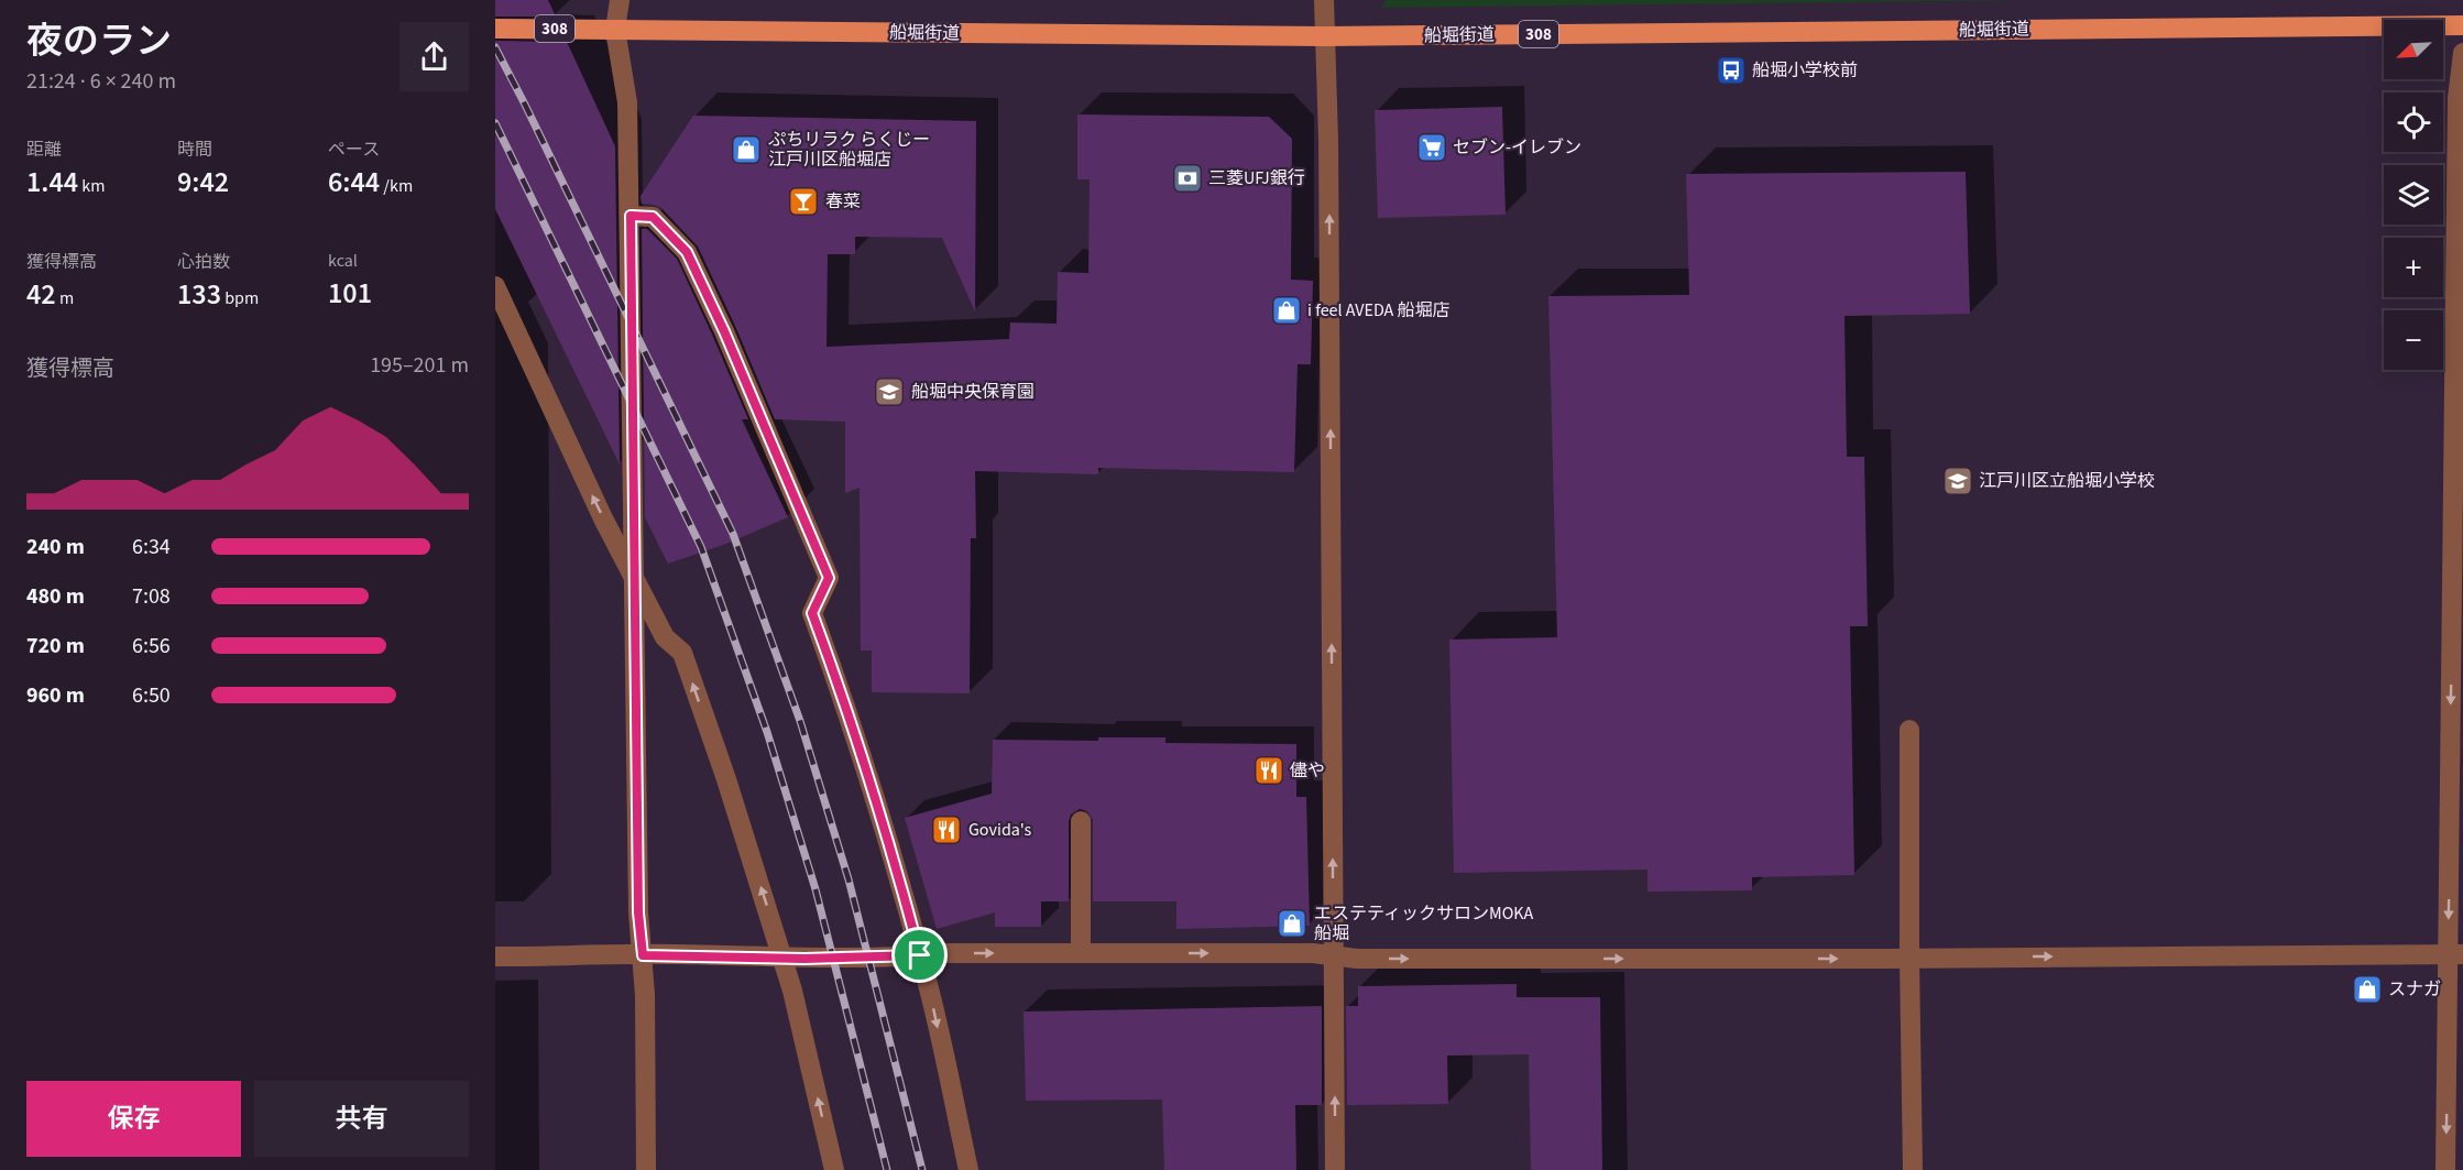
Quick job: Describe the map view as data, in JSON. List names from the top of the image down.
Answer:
{
  "streets": {
    "main road": ["308", "船堀街道"]
  },
  "places": {
    "bus stop": ["船堀小学校前"],
    "supermarket": ["セブン-イレブン"],
    "shop": [
      "ぷちリラク らくじー 江戸川区船堀店",
      "i feel AVEDA 船堀店",
      "エステティックサロンMOKA 船堀",
      "スナガ"
    ],
    "bank": ["三菱UFJ銀行"],
    "bar": ["春菜"],
    "school or university": ["船堀中央保育園", "江戸川区立船堀小学校"],
    "restaurant": ["儘や", "Govida's"]
  },
  "north": "bottom left",
  "page": {
    "heading": ["夜のラン", "21:24 · 6 × 240 m"],
    "map_buttons": ["+", "−"],
    "stats": [
      ["距離", "1.44 km"],
      ["時間", "9:42"],
      ["ペース", "6:44 /km"],
      ["獲得標高", "42 m"],
      ["心拍数", "133 bpm"],
      ["kcal", "101"]
    ],
    "chart": ["獲得標高", "195–201 m"],
    "list": [
      {
        "name": "240 m",
        "note": "6:34"
      },
      {
        "name": "480 m",
        "note": "7:08"
      },
      {
        "name": "720 m",
        "note": "6:56"
      },
      {
        "name": "960 m",
        "note": "6:50"
      }
    ],
    "buttons": ["保存", "共有"]
  }
}
